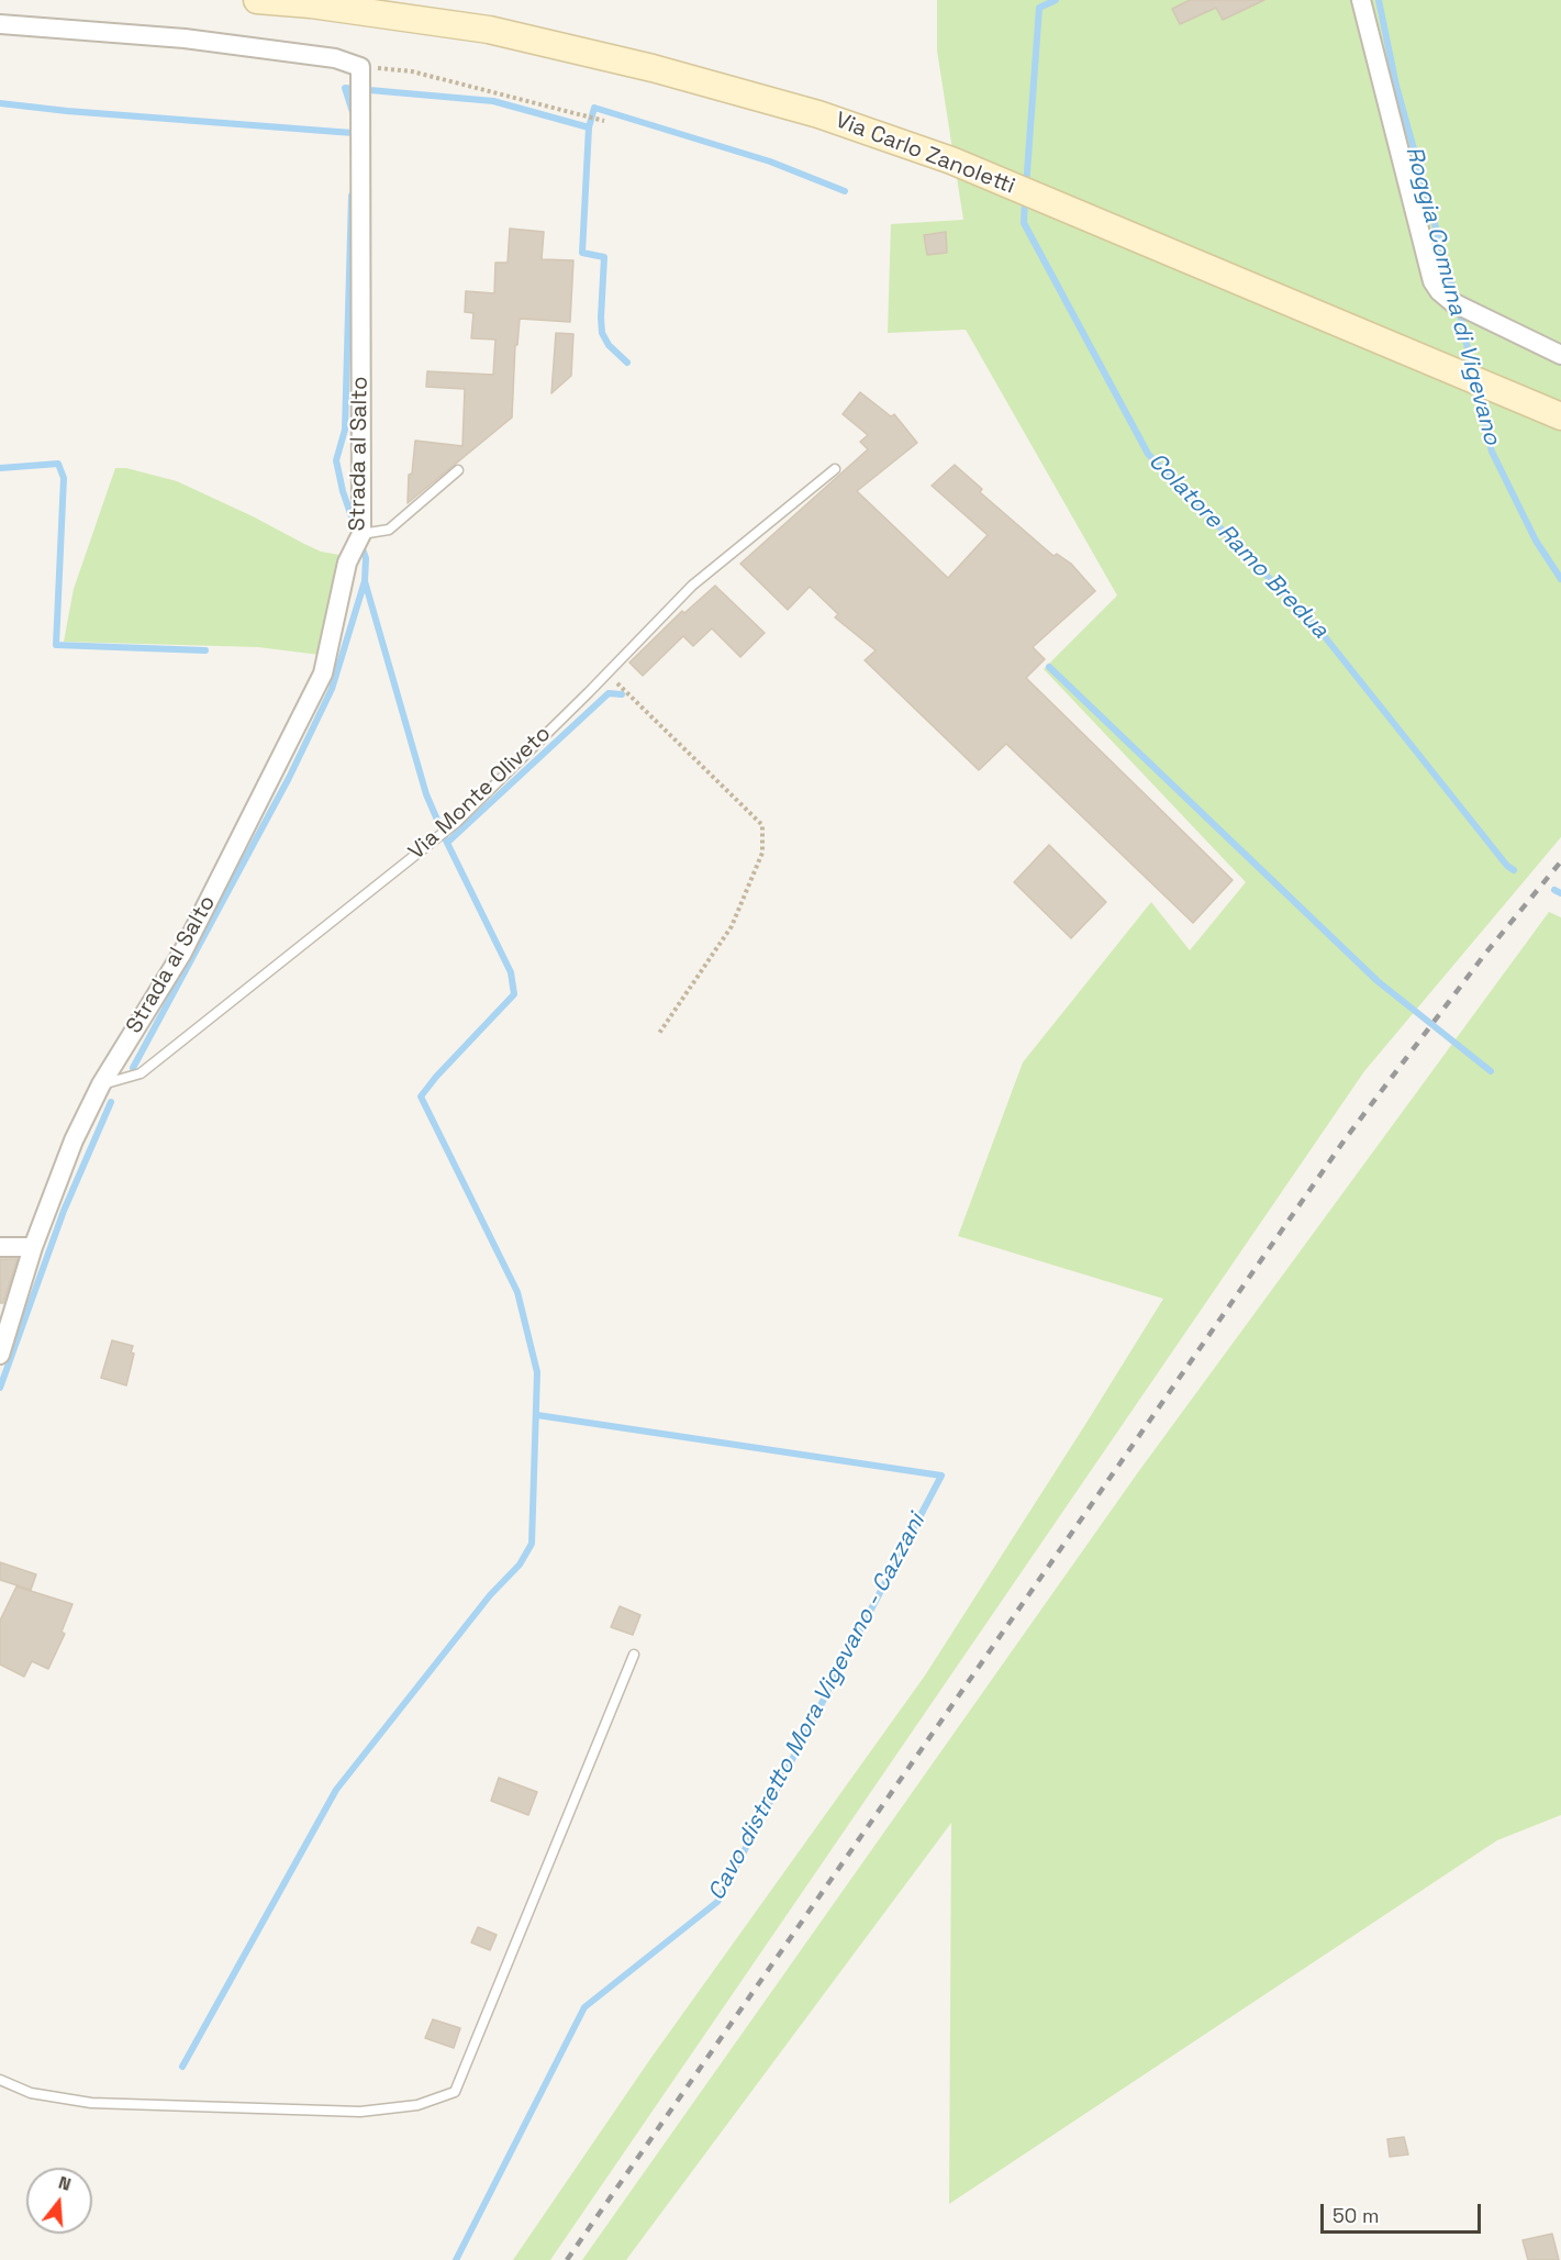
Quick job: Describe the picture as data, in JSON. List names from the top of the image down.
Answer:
{
  "streets": {
    "main road": ["Via Carlo Zanoletti"],
    "street": ["Strada al Salto"],
    "lane": ["Via Monte Oliveto"]
  },
  "crossings": [
    ["Strada al Salto", "Via Monte Oliveto"]
  ],
  "water": ["Roggia Comuna di Vigevano", "Colatore Ramo Bredua", "Cavo distretto Mora Vigevano - Cazzani"],
  "scale_bar": "50 m",
  "north": "top"
}
